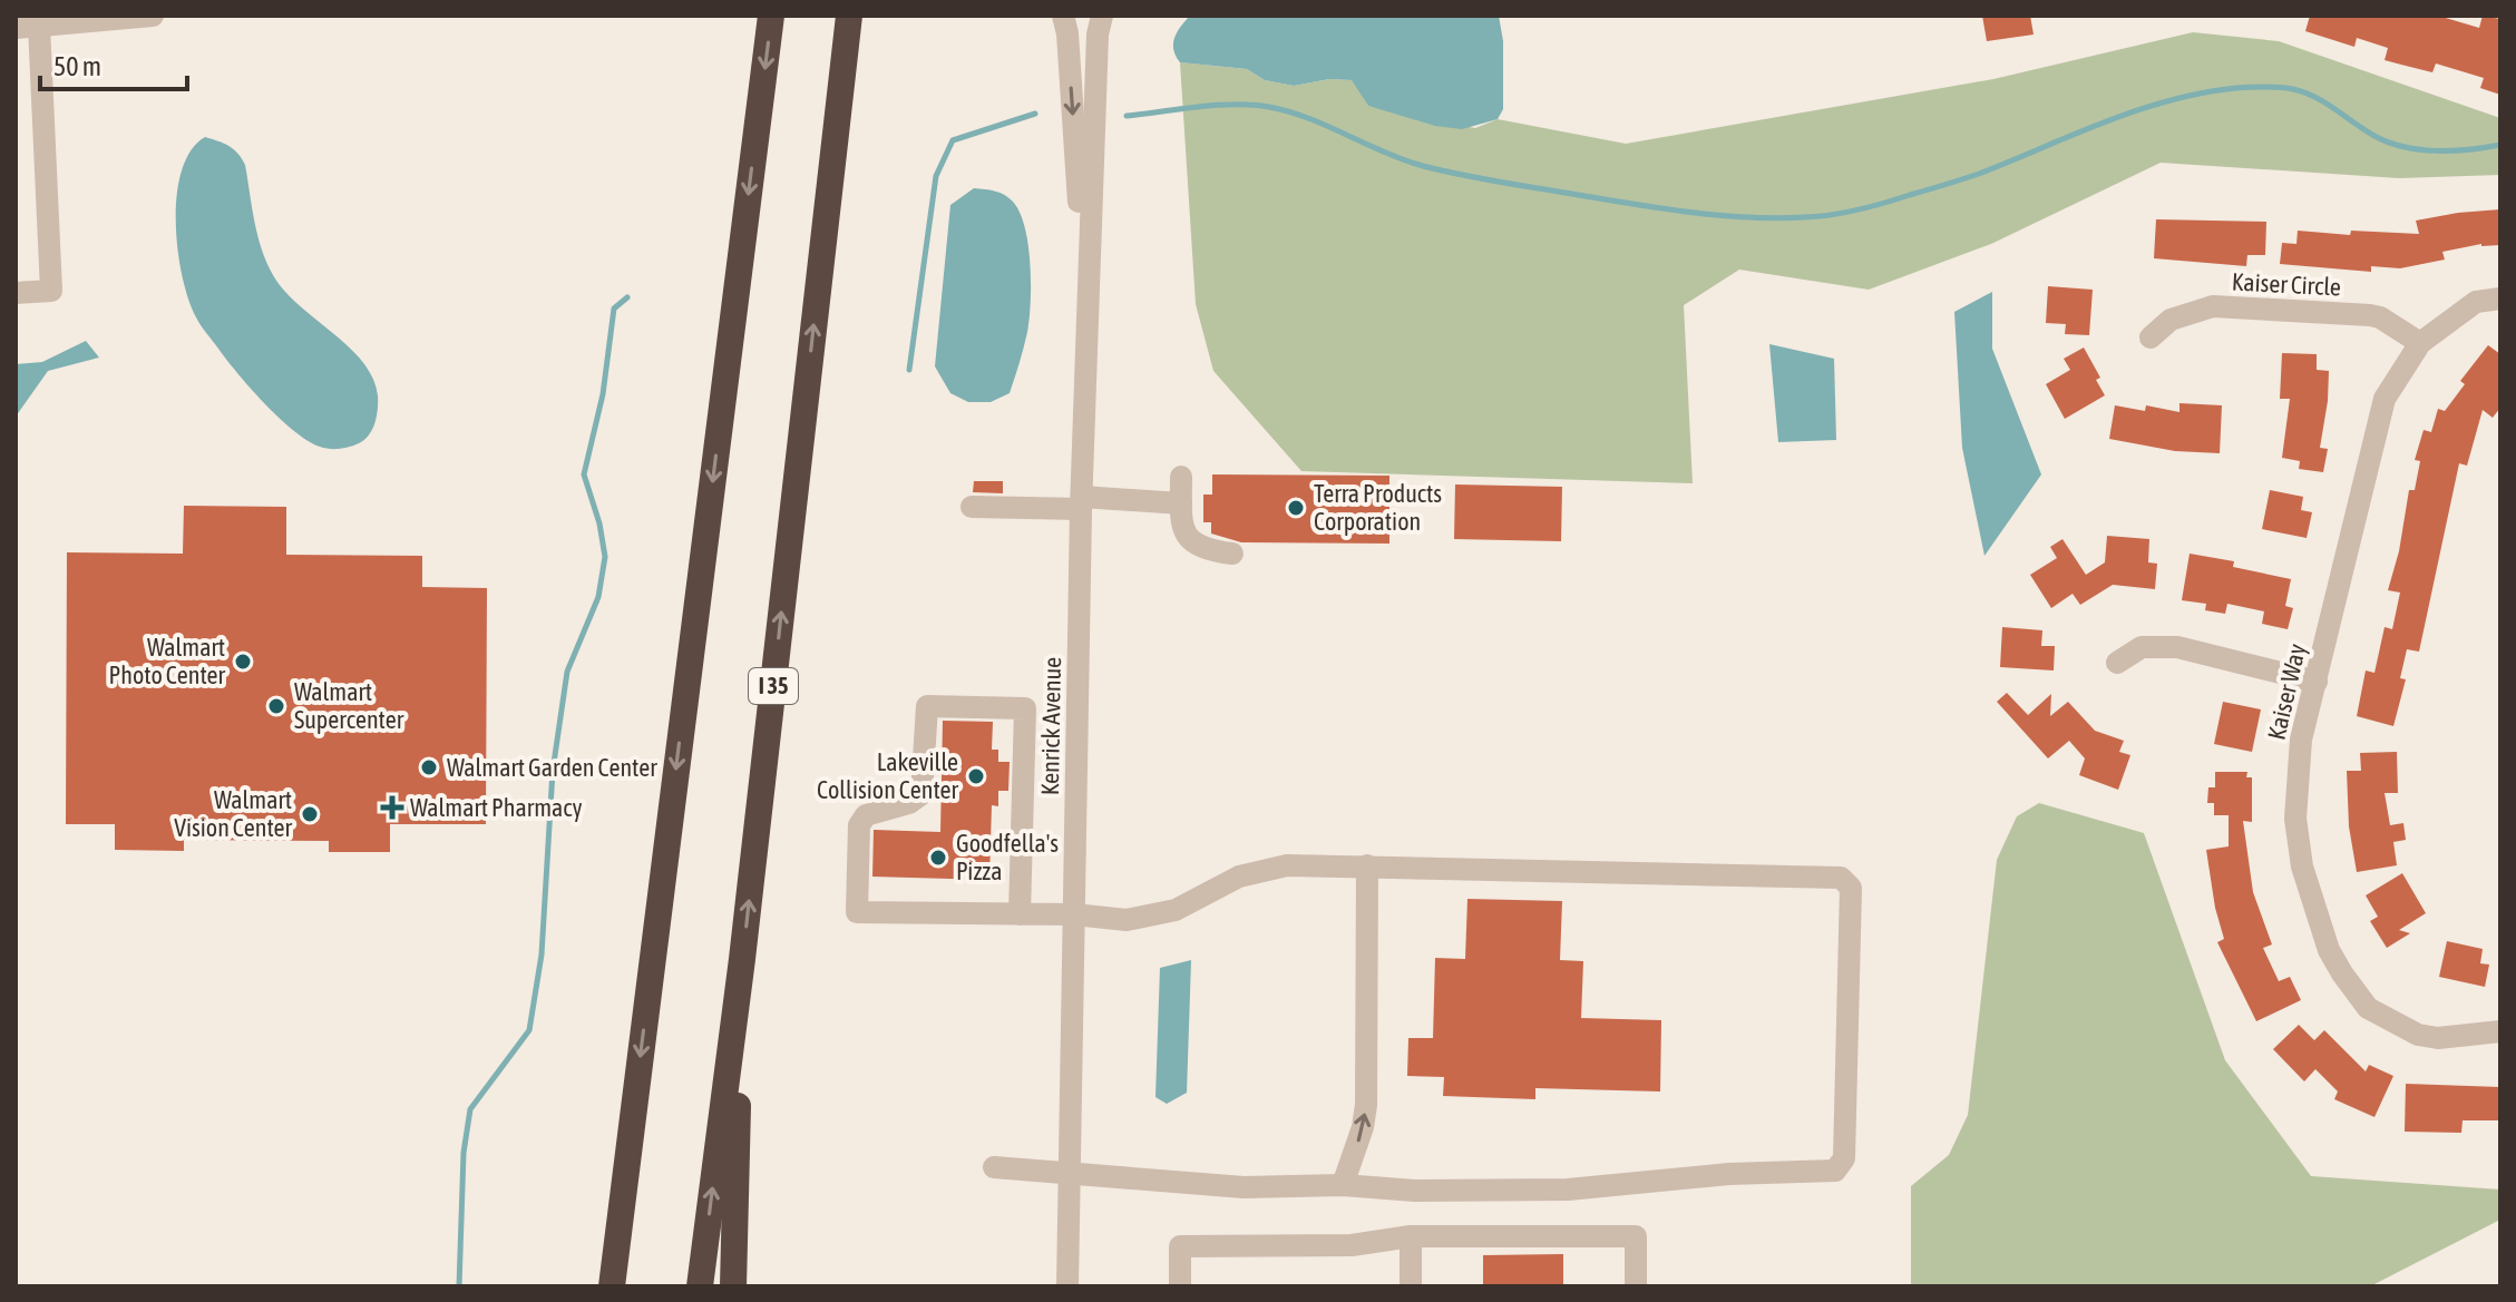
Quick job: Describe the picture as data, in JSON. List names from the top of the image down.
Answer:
{
  "streets": {
    "highway": ["I 35"],
    "street": ["Kaiser Circle", "Kaiser Way", "Kenrick Avenue"]
  },
  "crossings": [
    ["Kaiser Circle", "Kaiser Way"]
  ],
  "places": {
    "other": [
      "Terra Products Corporation",
      "Walmart Photo Center",
      "Walmart Supercenter",
      "Walmart Garden Center",
      "Lakeville Collision Center",
      "Walmart Vision Center",
      "Goodfella's Pizza"
    ],
    "health": ["Walmart Pharmacy"]
  },
  "scale_bar": "50 m"
}
